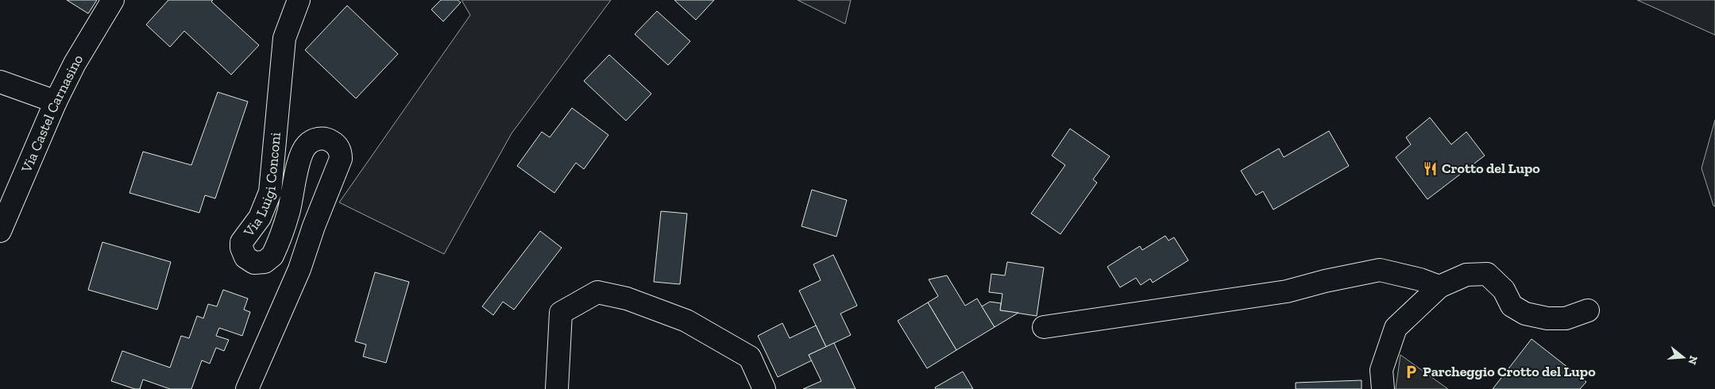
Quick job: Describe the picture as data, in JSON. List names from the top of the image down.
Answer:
{
  "streets": {
    "street": ["Via Castel Carnasino", "Via Luigi Conconi"]
  },
  "places": {
    "restaurant": ["Crotto del Lupo"],
    "parking": ["Parcheggio Crotto del Lupo"]
  },
  "north": "right"
}
